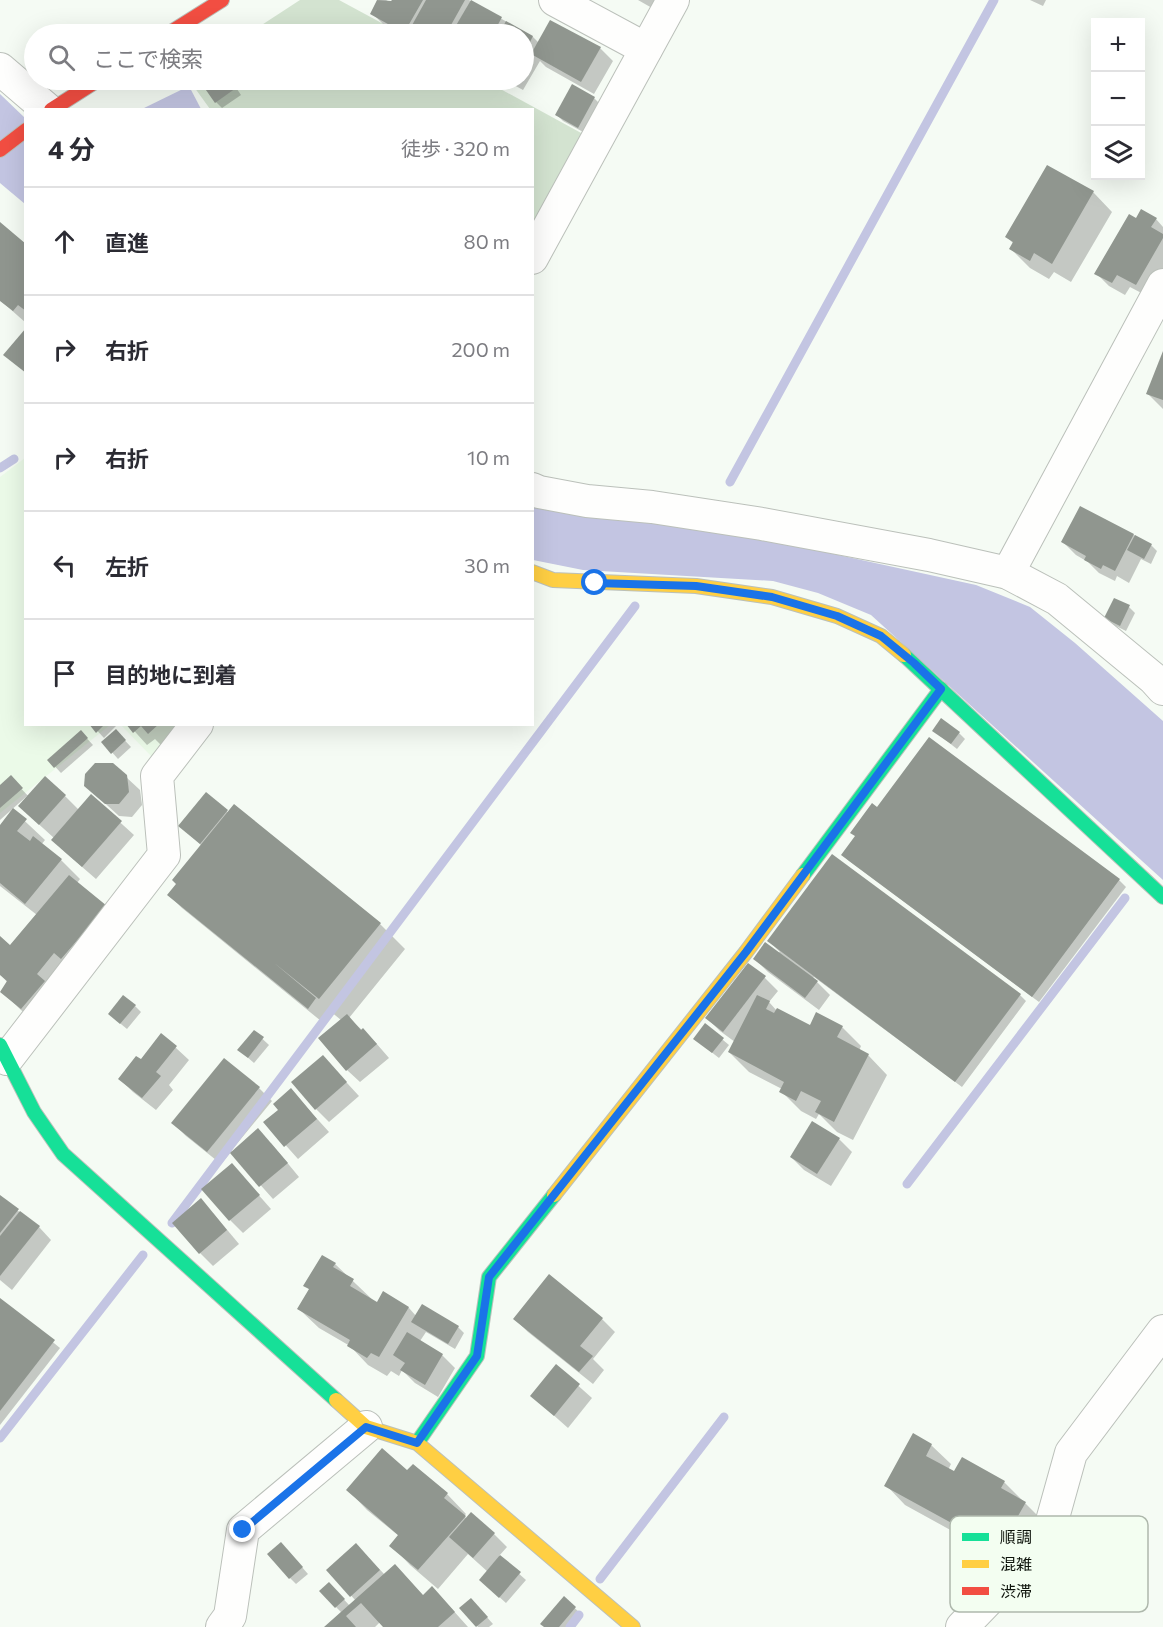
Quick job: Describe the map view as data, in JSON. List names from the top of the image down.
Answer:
{
  "legend": ["順調", "混雑", "渋滞"],
  "page": {
    "map_buttons": ["+", "−"],
    "search": "ここで検索",
    "heading": ["4 分", "徒歩 · 320 m"],
    "list": [
      ["直進", "80 m"],
      ["右折", "200 m"],
      ["右折", "10 m"],
      ["左折", "30 m"],
      "目的地に到着"
    ]
  }
}
